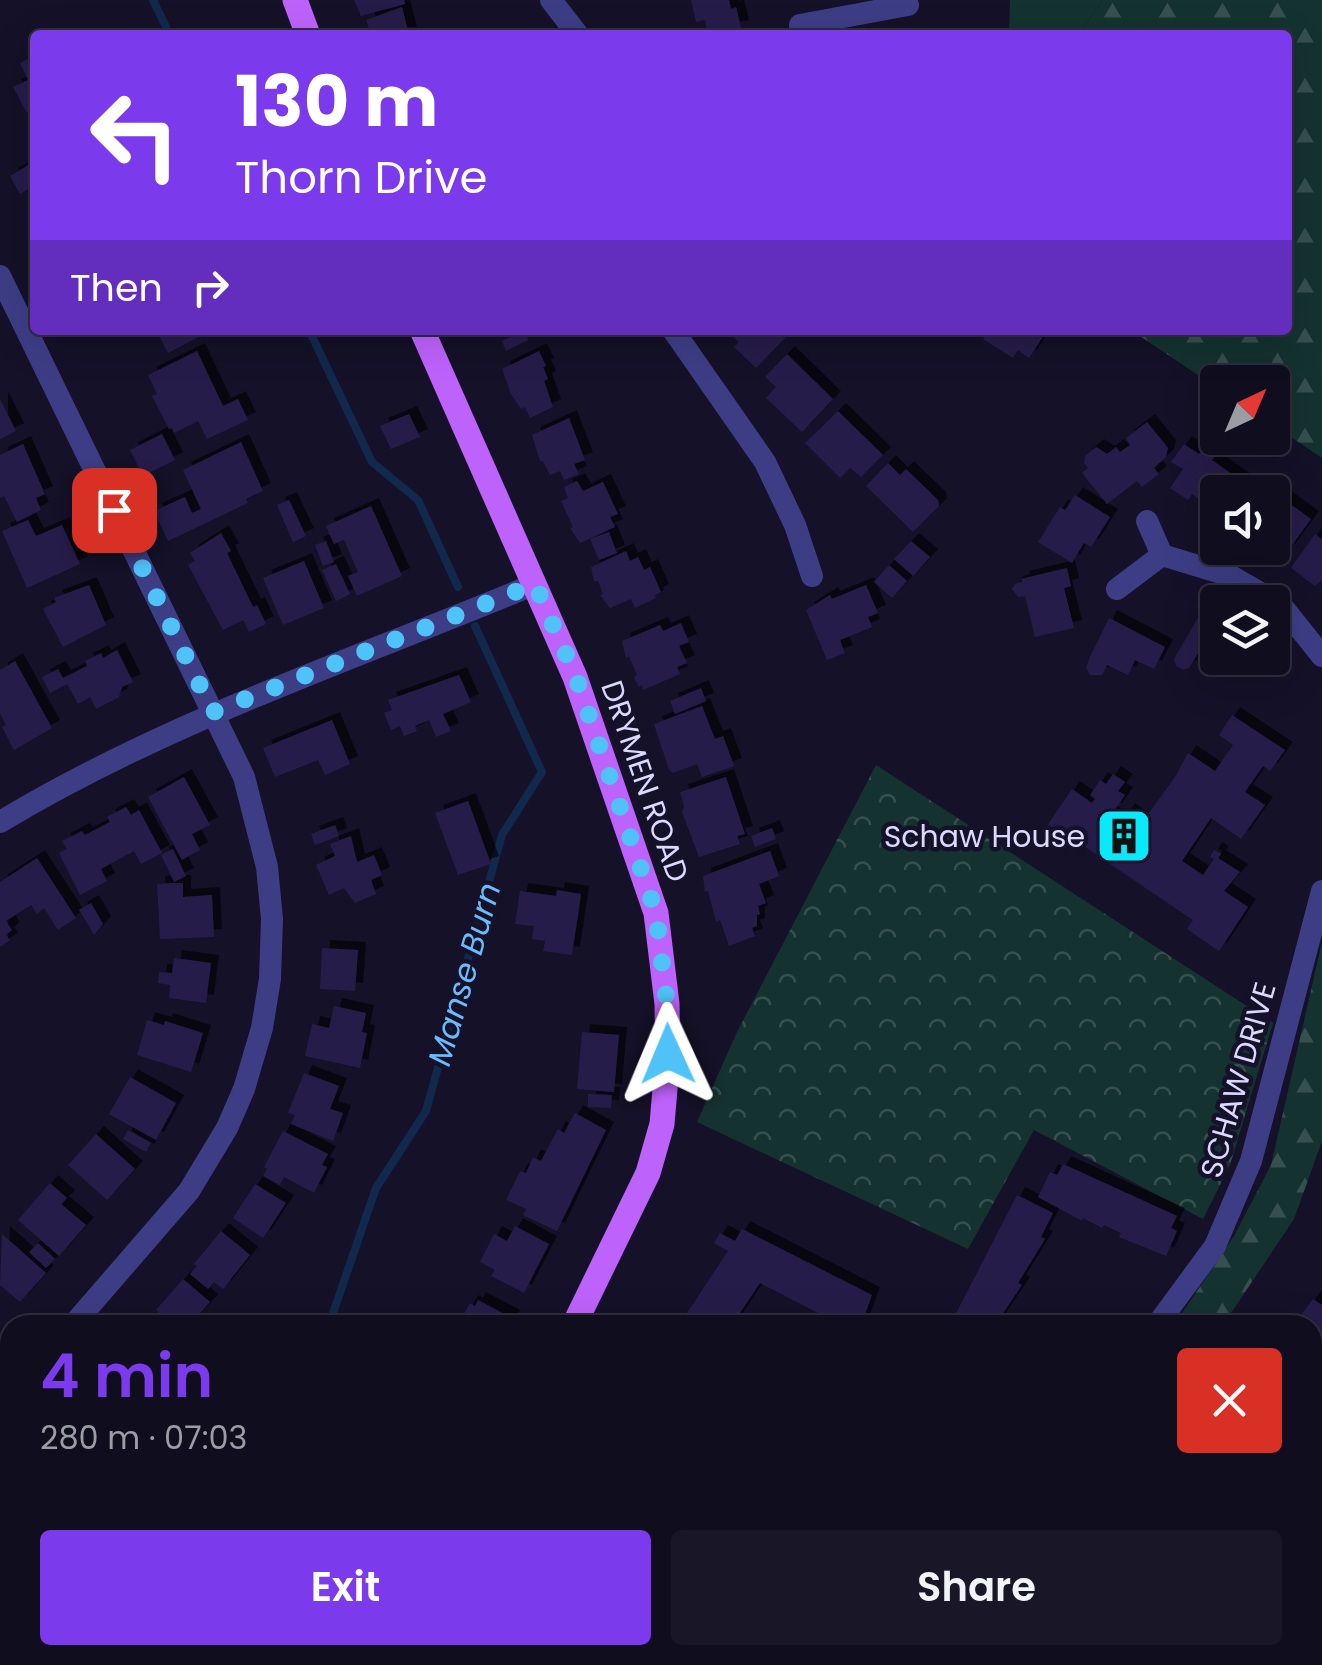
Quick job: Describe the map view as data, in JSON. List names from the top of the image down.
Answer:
{
  "streets": {
    "main road": ["DRYMEN ROAD"],
    "street": ["SCHAW DRIVE"]
  },
  "water": ["Manse Burn"],
  "places": {
    "building": ["Schaw House"]
  },
  "north": "top right",
  "page": {
    "turn": ["130 m", "Thorn Drive"],
    "then": "Then",
    "heading": ["4 min", "280 m · 07:03"],
    "buttons": ["Exit", "Share"]
  }
}
